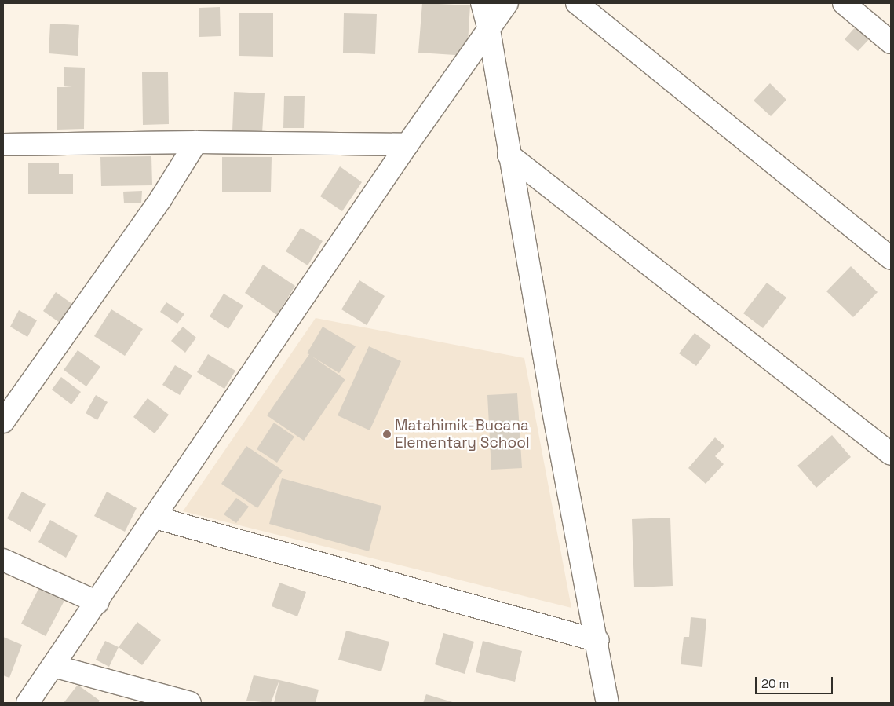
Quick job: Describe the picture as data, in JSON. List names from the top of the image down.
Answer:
{
  "places": ["Matahimik-Bucana Elementary School"],
  "scale_bar": "20 m"
}
